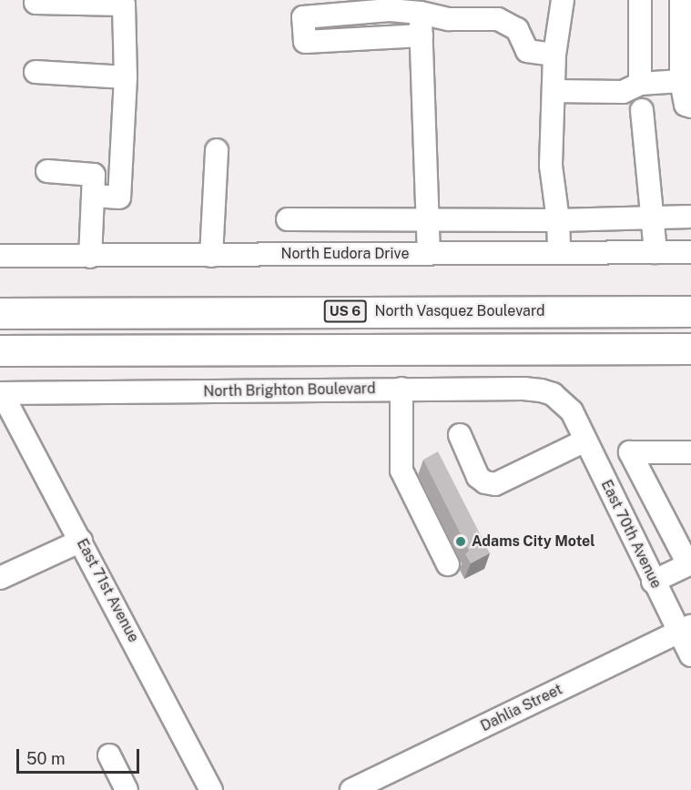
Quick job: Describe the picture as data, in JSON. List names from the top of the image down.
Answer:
{
  "streets": {
    "highway": ["US 6", "North Vasquez Boulevard"],
    "street": [
      "North Eudora Drive",
      "North Brighton Boulevard",
      "East 70th Avenue",
      "East 71st Avenue",
      "Dahlia Street"
    ]
  },
  "crossings": [
    ["North Brighton Boulevard", "East 70th Avenue"],
    ["North Brighton Boulevard", "East 71st Avenue"],
    ["East 70th Avenue", "Dahlia Street"]
  ],
  "places": ["Adams City Motel"],
  "scale_bar": "50 m"
}
